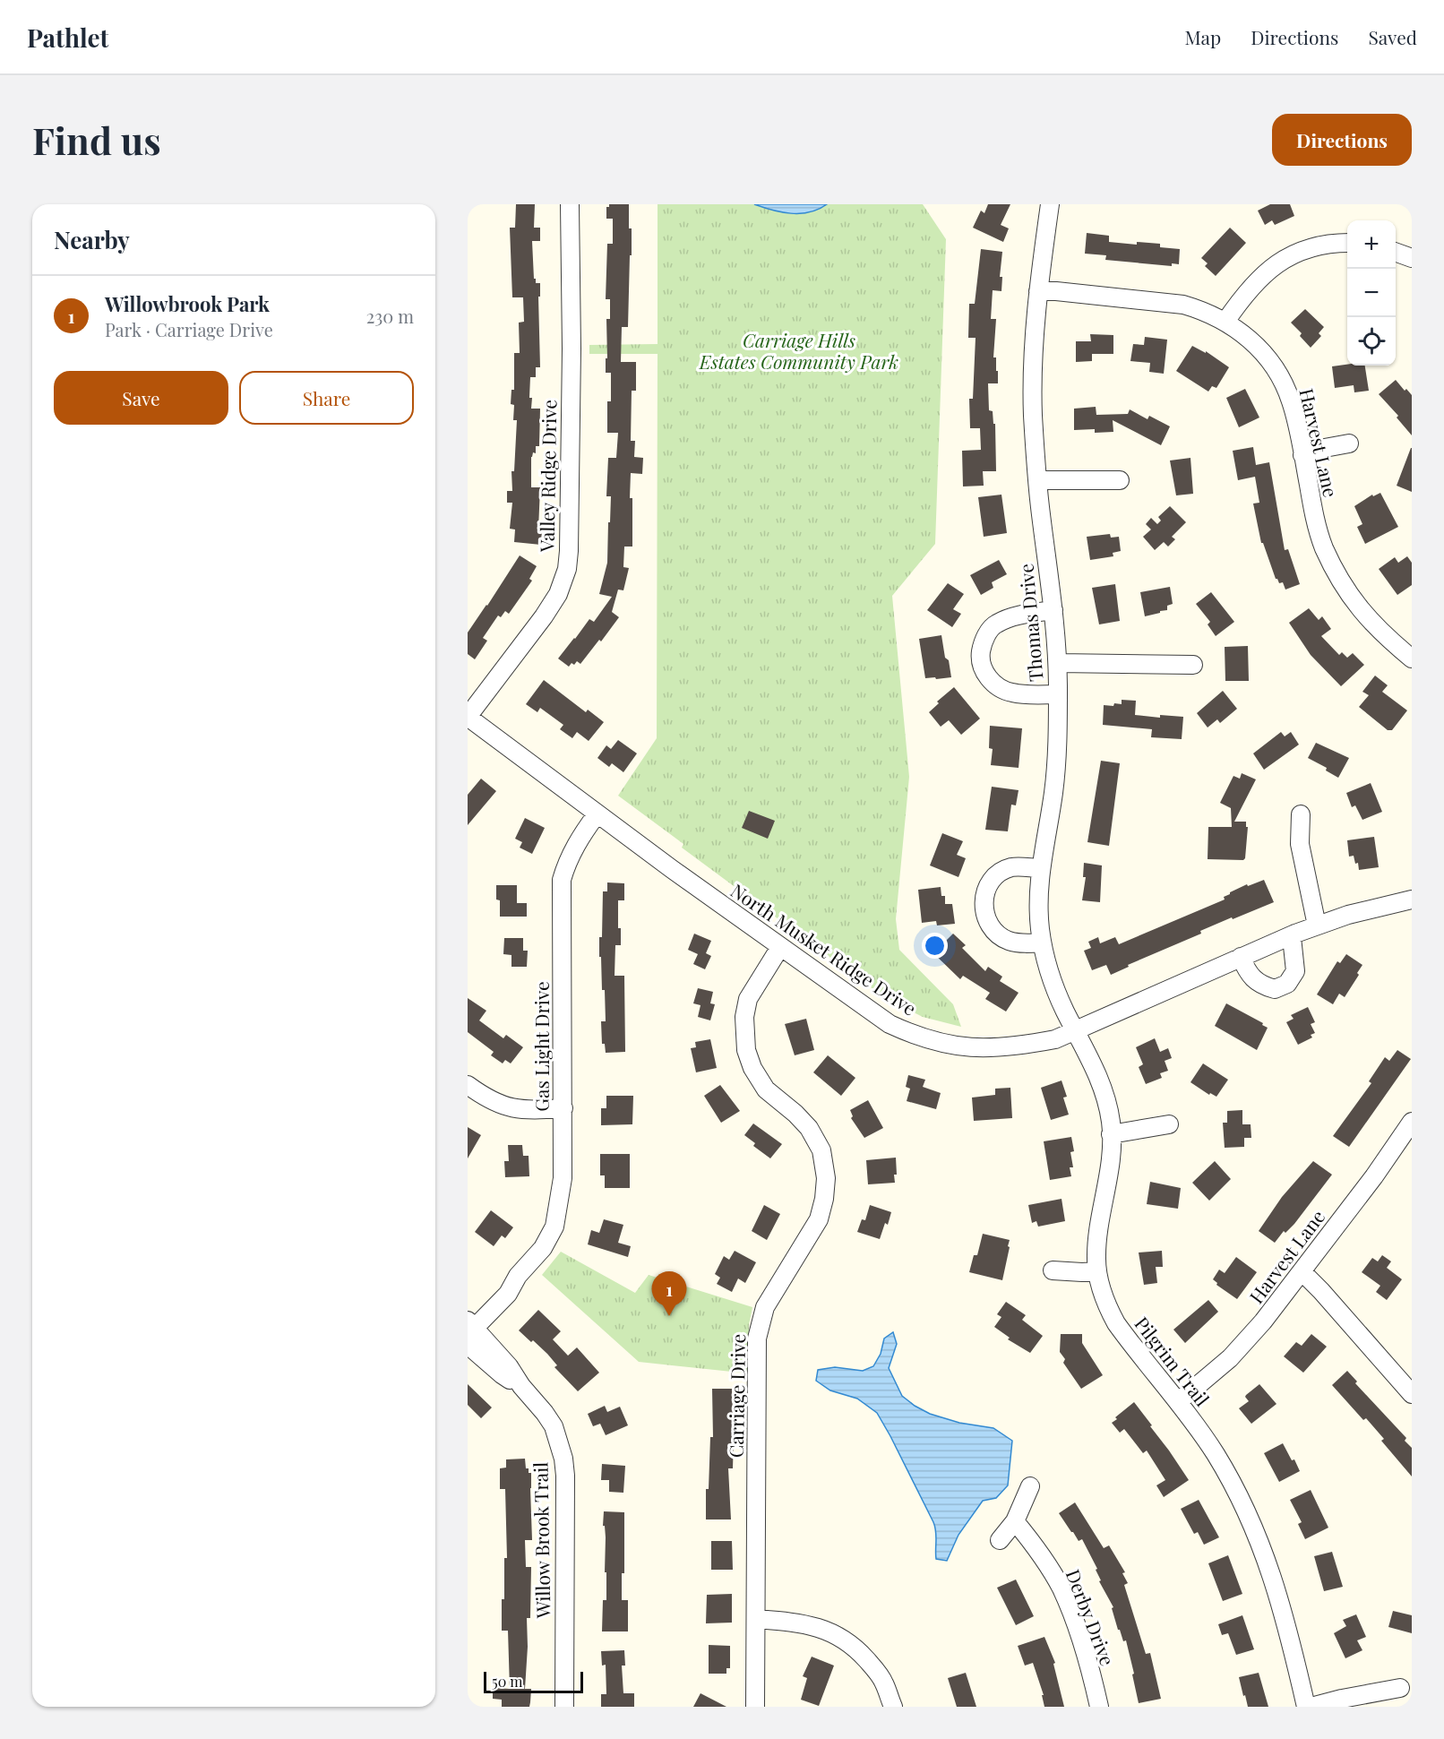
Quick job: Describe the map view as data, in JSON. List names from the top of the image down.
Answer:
{
  "streets": {
    "street": [
      "Harvest Lane",
      "Valley Ridge Drive",
      "Thomas Drive",
      "North Musket Ridge Drive",
      "Gas Light Drive",
      "Pilgrim Trail",
      "Carriage Drive",
      "Willow Brook Trail",
      "Derby Drive"
    ]
  },
  "crossings": [
    ["Harvest Lane", "Thomas Drive"],
    ["Harvest Lane", "Pilgrim Trail"],
    ["Valley Ridge Drive", "North Musket Ridge Drive"],
    ["Thomas Drive", "North Musket Ridge Drive"],
    ["Thomas Drive", "Pilgrim Trail"],
    ["North Musket Ridge Drive", "Gas Light Drive"],
    ["North Musket Ridge Drive", "Pilgrim Trail"],
    ["North Musket Ridge Drive", "Carriage Drive"],
    ["Gas Light Drive", "Willow Brook Trail"]
  ],
  "parks": ["Carriage Hills Estates Community Park"],
  "scale_bar": "50 m",
  "page": {
    "header": "Pathlet",
    "nav": ["Map", "Directions", "Saved"],
    "buttons": [
      "Directions",
      ["Save", "Share"]
    ],
    "title": "Find us",
    "heading": "Nearby",
    "map_buttons": ["+", "−"],
    "list": [
      {
        "mark": "1",
        "name": "Willowbrook Park",
        "note": "Park · Carriage Drive",
        "value": "230 m"
      }
    ],
    "pins": "1",
    "scale": "50 m"
  }
}
